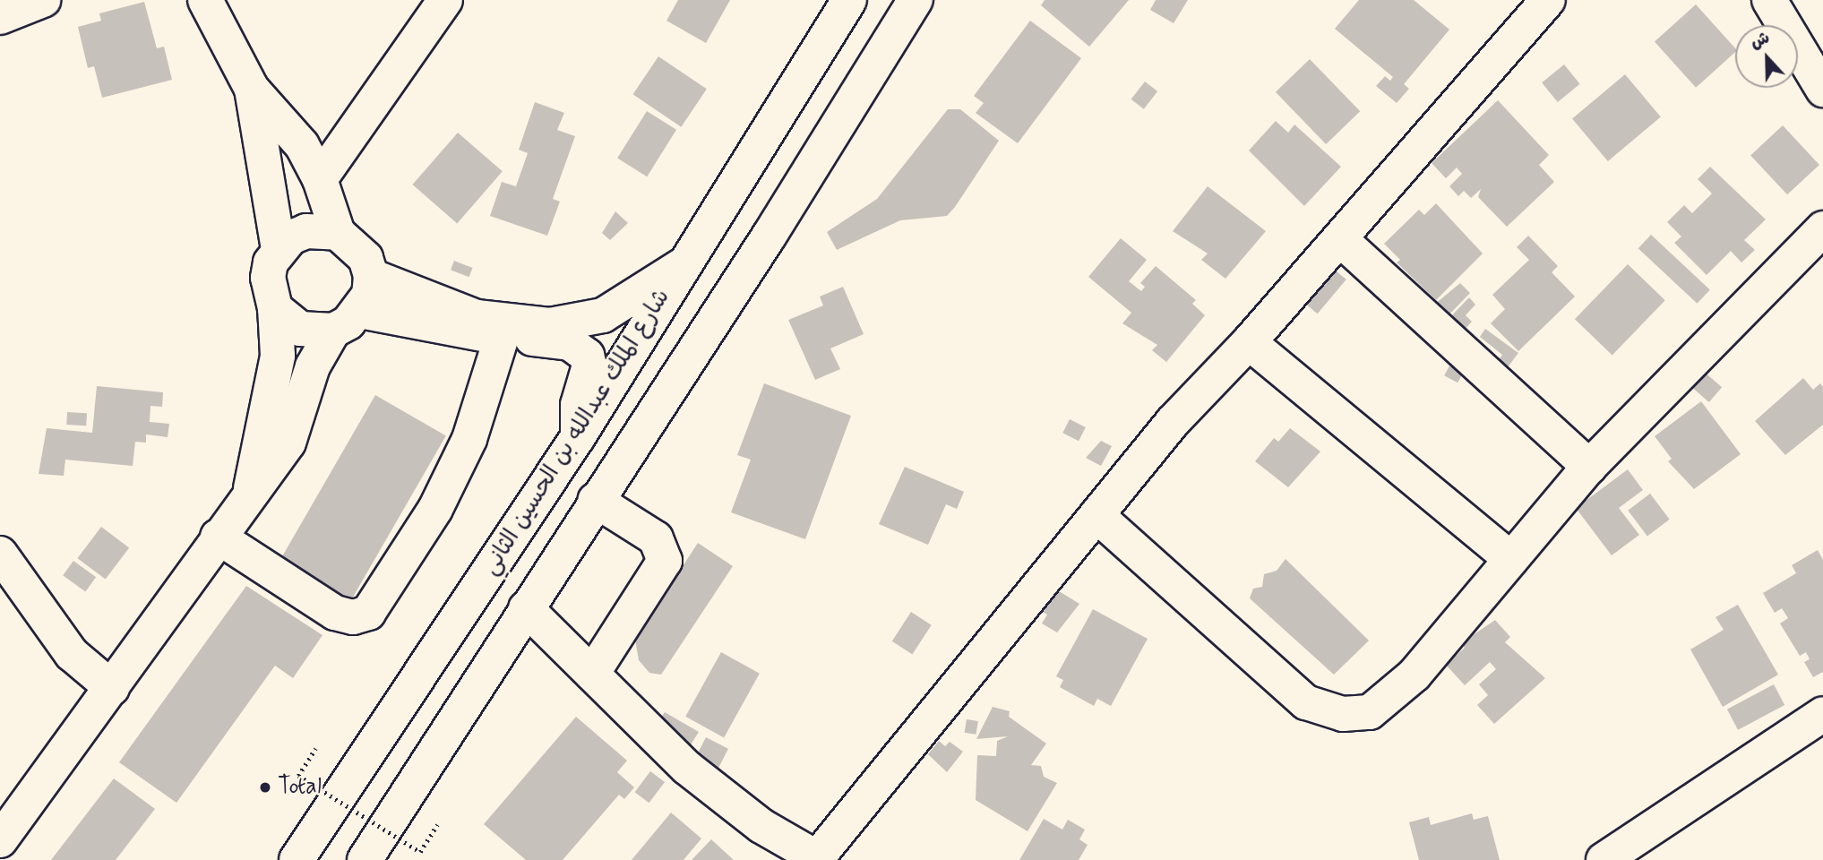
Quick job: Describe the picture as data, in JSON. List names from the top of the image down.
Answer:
{
  "streets": {
    "main road": ["شارع الملك عبدالله بن الحسين الثاني"]
  },
  "places": ["Total"],
  "north": "top"
}
